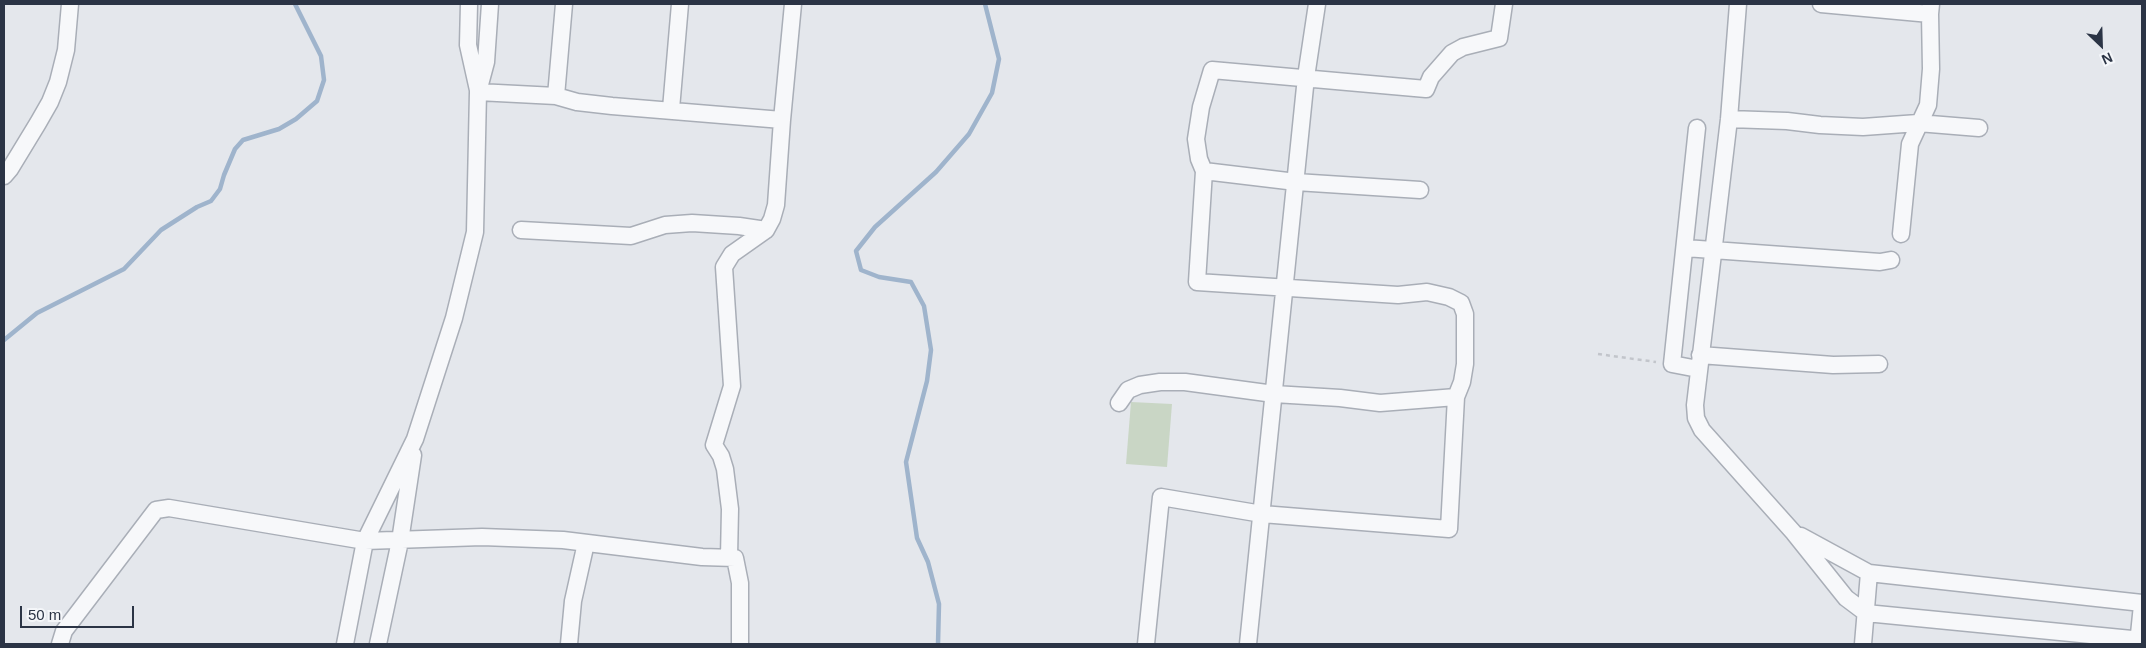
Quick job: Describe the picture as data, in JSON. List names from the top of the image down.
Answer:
{
  "scale_bar": "50 m",
  "north": "bottom right"
}
